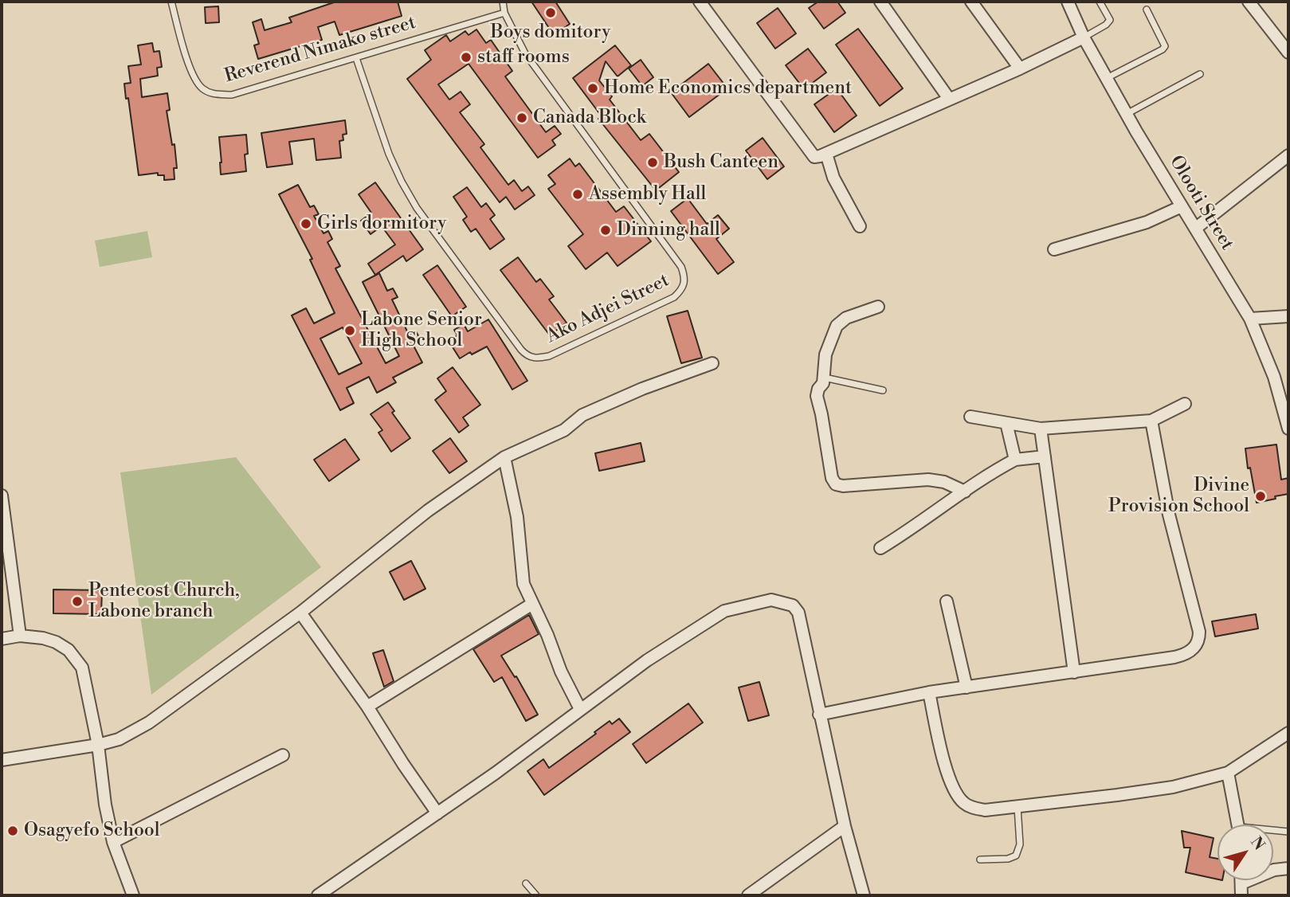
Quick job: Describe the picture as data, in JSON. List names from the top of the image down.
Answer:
{
  "streets": {
    "street": ["Olooti Street"],
    "lane": ["Reverend Nimako street", "Ako Adjei Street"]
  },
  "crossings": [
    ["Reverend Nimako street", "Ako Adjei Street"]
  ],
  "places": [
    "Boys domitory",
    "staff rooms",
    "Home Economics department",
    "Canada Block",
    "Bush Canteen",
    "Assembly Hall",
    "Girls dormitory",
    "Dinning hall",
    "Labone Senior High School",
    "Divine Provision School",
    "Pentecost Church, Labone branch",
    "Osagyefo School"
  ],
  "north": "top right"
}
